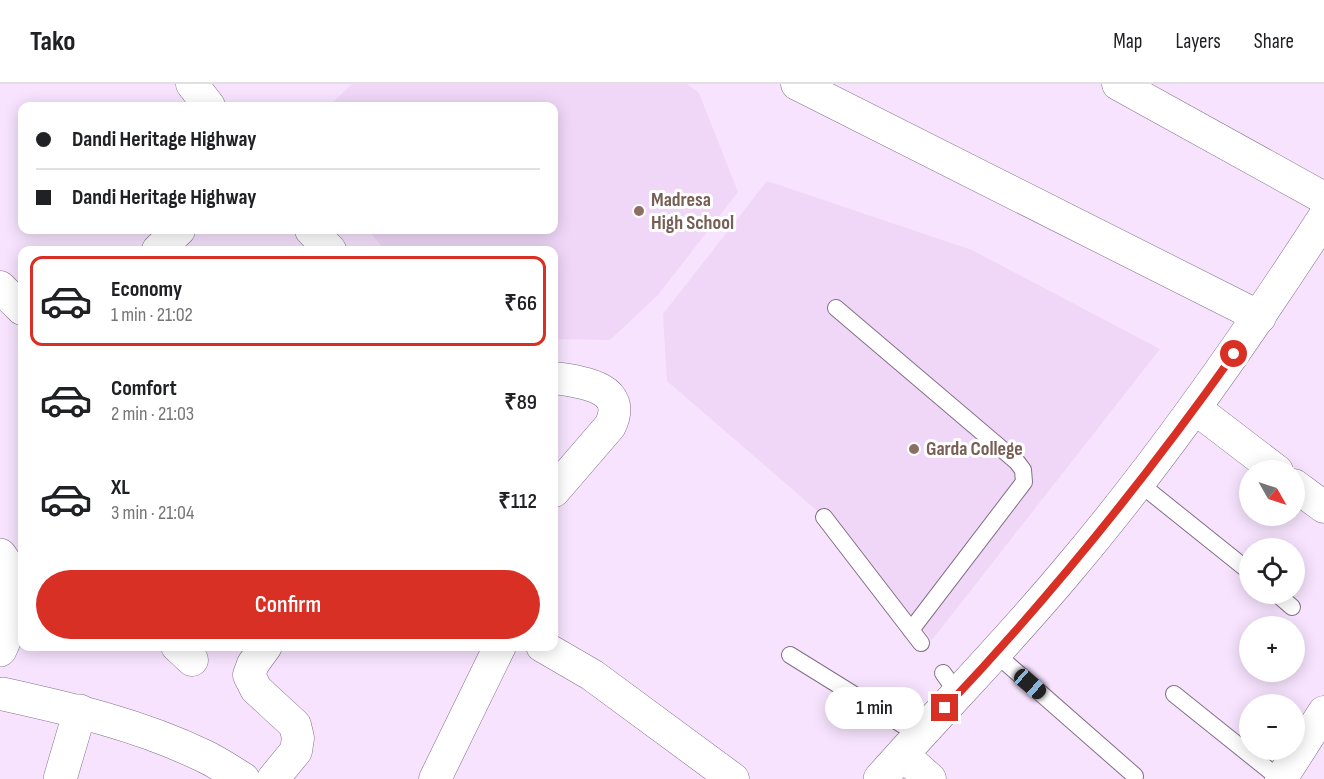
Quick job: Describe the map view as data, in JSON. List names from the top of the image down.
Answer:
{
  "places": ["Madresa High School", "Garda College"],
  "north": "bottom right",
  "page": {
    "header": "Tako",
    "nav": ["Map", "Layers", "Share"],
    "banner": ["Dandi Heritage Highway", "Dandi Heritage Highway"],
    "list": [
      {
        "name": "Economy",
        "note": "1 min · 21:02",
        "value": "₹66"
      },
      {
        "name": "Comfort",
        "note": "2 min · 21:03",
        "value": "₹89"
      },
      {
        "name": "XL",
        "note": "3 min · 21:04",
        "value": "₹112"
      }
    ],
    "map_buttons": ["+", "−"],
    "buttons": "Confirm",
    "bubble": "1 min"
  }
}
